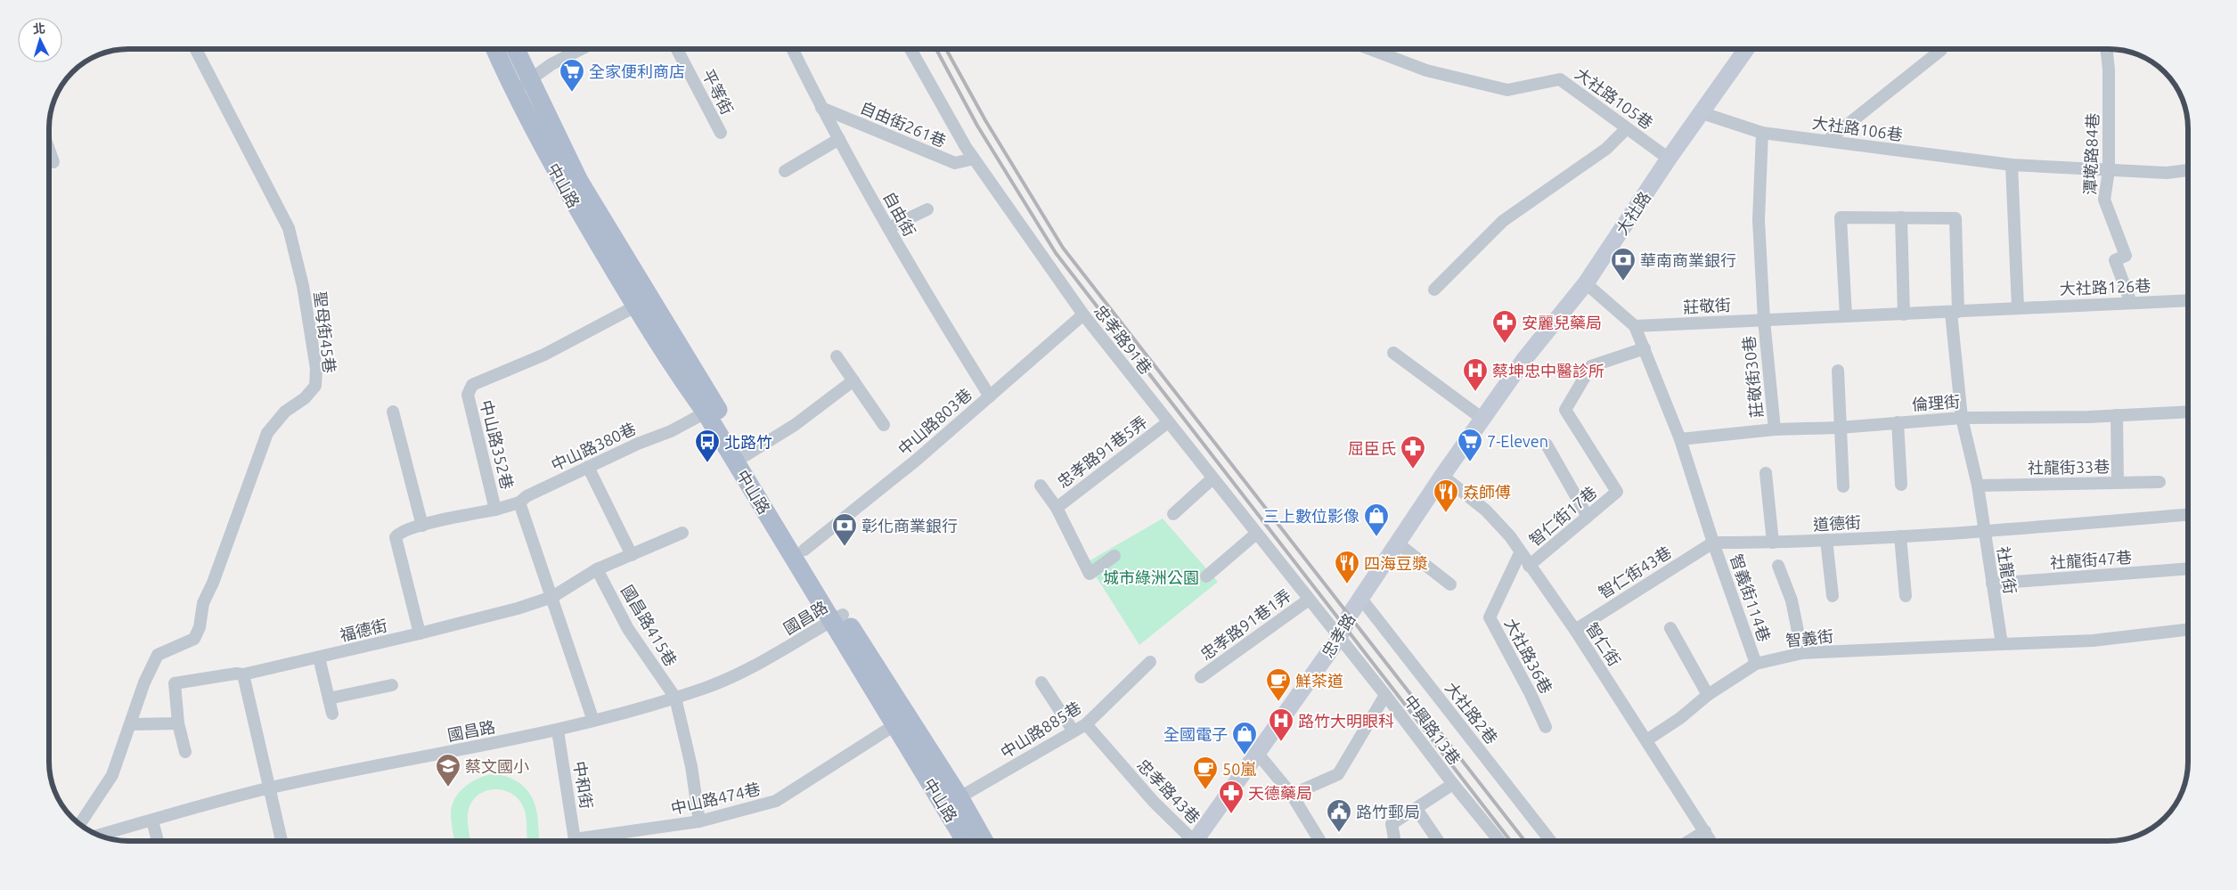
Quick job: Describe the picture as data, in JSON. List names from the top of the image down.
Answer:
{
  "streets": {
    "main road": ["中山路"],
    "street": [
      "平等街",
      "大社路105巷",
      "自由街261巷",
      "大社路106巷",
      "潭墘路84巷",
      "大社路",
      "自由街",
      "大社路126巷",
      "莊敬街",
      "聖母街45巷",
      "忠孝路91巷",
      "莊敬街30巷",
      "倫理街",
      "中山路803巷",
      "中山路352巷",
      "中山路380巷",
      "忠孝路91巷5弄",
      "社龍街33巷",
      "智仁街17巷",
      "道德街",
      "社龍街47巷",
      "社龍街",
      "智仁街43巷",
      "智義街114巷",
      "國昌路",
      "忠孝路91巷1弄",
      "國昌路415巷",
      "福德街",
      "忠孝路",
      "智義街",
      "智仁街",
      "大社路36巷",
      "大社路2巷",
      "中山路885巷",
      "中興路13巷",
      "中和街",
      "忠孝路43巷",
      "中山路474巷"
    ]
  },
  "crossings": [
    ["大社路105巷", "大社路"],
    ["自由街261巷", "自由街"],
    ["自由街261巷", "忠孝路91巷"],
    ["大社路106巷", "潭墘路84巷"],
    ["大社路106巷", "大社路"],
    ["大社路106巷", "莊敬街30巷"],
    ["潭墘路84巷", "大社路126巷"],
    ["中山路", "中山路803巷"],
    ["中山路", "中山路352巷"],
    ["中山路", "中山路380巷"],
    ["中山路", "國昌路"],
    ["中山路", "中山路885巷"],
    ["中山路", "中山路474巷"],
    ["大社路", "忠孝路"],
    ["大社路", "智仁街"],
    ["大社路", "大社路2巷"],
    ["自由街", "中山路803巷"],
    ["大社路126巷", "莊敬街"],
    ["大社路126巷", "社龍街"],
    ["莊敬街", "莊敬街30巷"],
    ["忠孝路91巷", "中山路803巷"],
    ["忠孝路91巷", "忠孝路91巷5弄"],
    ["忠孝路91巷", "忠孝路91巷1弄"],
    ["忠孝路91巷", "忠孝路"],
    ["忠孝路91巷", "中興路13巷"],
    ["莊敬街30巷", "倫理街"],
    ["倫理街", "社龍街"],
    ["中山路352巷", "中山路380巷"],
    ["中山路352巷", "福德街"],
    ["社龍街33巷", "社龍街"],
    ["智仁街17巷", "智仁街"],
    ["道德街", "社龍街"],
    ["道德街", "智仁街43巷"],
    ["道德街", "智義街114巷"],
    ["社龍街47巷", "社龍街"],
    ["社龍街", "智義街"],
    ["智仁街43巷", "智義街114巷"],
    ["智仁街43巷", "智仁街"],
    ["智義街114巷", "智義街"],
    ["國昌路", "國昌路415巷"],
    ["國昌路", "中和街"],
    ["國昌路415巷", "福德街"],
    ["忠孝路", "大社路2巷"],
    ["忠孝路", "中興路13巷"],
    ["智義街", "智仁街"],
    ["智仁街", "大社路36巷"],
    ["中山路885巷", "忠孝路43巷"]
  ],
  "parks": ["城市綠洲公園"],
  "places": {
    "supermarket": ["全家便利商店", "7-Eleven"],
    "bank": ["華南商業銀行", "彰化商業銀行"],
    "pharmacy": ["安麗兒藥局", "屈臣氏", "天德藥局"],
    "hospital": ["蔡坤忠中醫診所", "路竹大明眼科"],
    "bus stop": ["北路竹"],
    "restaurant": ["𡘙師傅", "四海豆漿"],
    "shop": ["三上數位影像", "全國電子"],
    "cafe": ["鮮茶道", "50嵐"],
    "school or university": ["蔡文國小"],
    "public building": ["路竹郵局"]
  },
  "north": "top"
}
